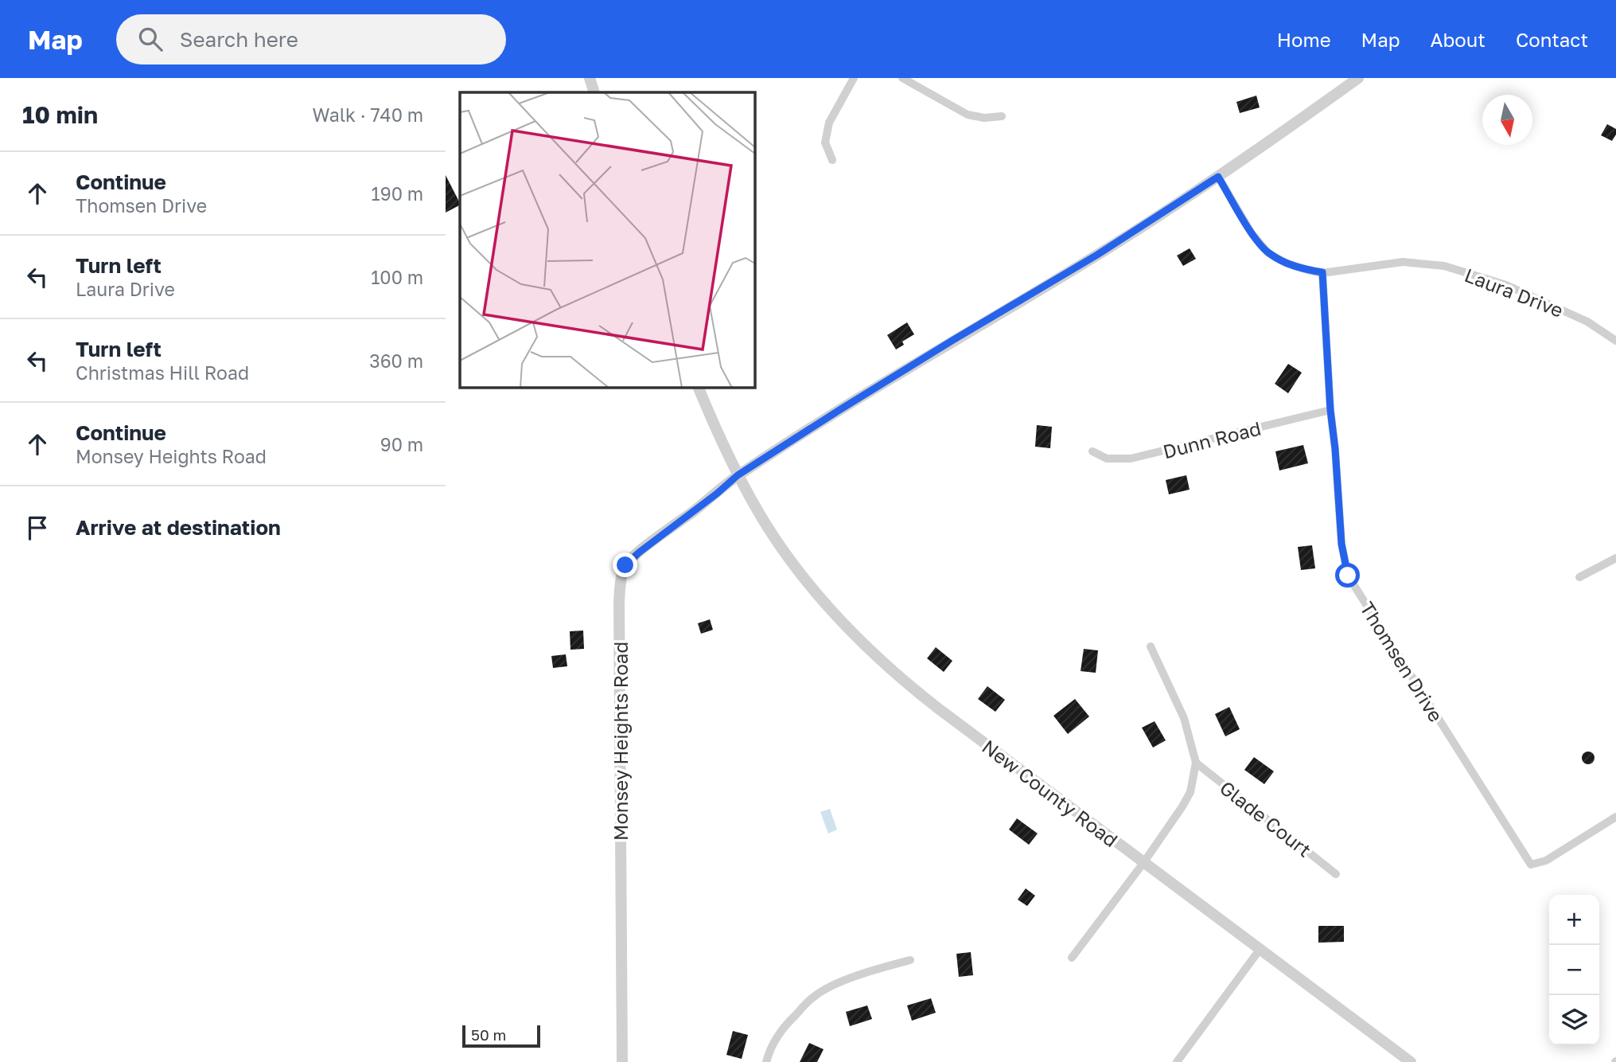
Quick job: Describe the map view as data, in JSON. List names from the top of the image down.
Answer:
{
  "streets": {
    "street": [
      "Laura Drive",
      "Dunn Road",
      "Thomsen Drive",
      "Monsey Heights Road",
      "New County Road",
      "Glade Court"
    ]
  },
  "crossings": [
    ["Laura Drive", "Thomsen Drive"],
    ["Laura Drive", "Monsey Heights Road"],
    ["Dunn Road", "Thomsen Drive"],
    ["Monsey Heights Road", "New County Road"]
  ],
  "scale_bar": "50 m",
  "north": "bottom",
  "page": {
    "header": "Map",
    "search": "Search here",
    "nav": [
      "Home",
      "Map",
      "About",
      "Contact"
    ],
    "heading": ["10 min", "Walk · 740 m"],
    "list": [
      ["Continue", "Thomsen Drive", "190 m"],
      ["Turn left", "Laura Drive", "100 m"],
      ["Turn left", "Christmas Hill Road", "360 m"],
      ["Continue", "Monsey Heights Road", "90 m"],
      "Arrive at destination"
    ],
    "map_buttons": ["+", "−"],
    "scale": "50 m"
  }
}
